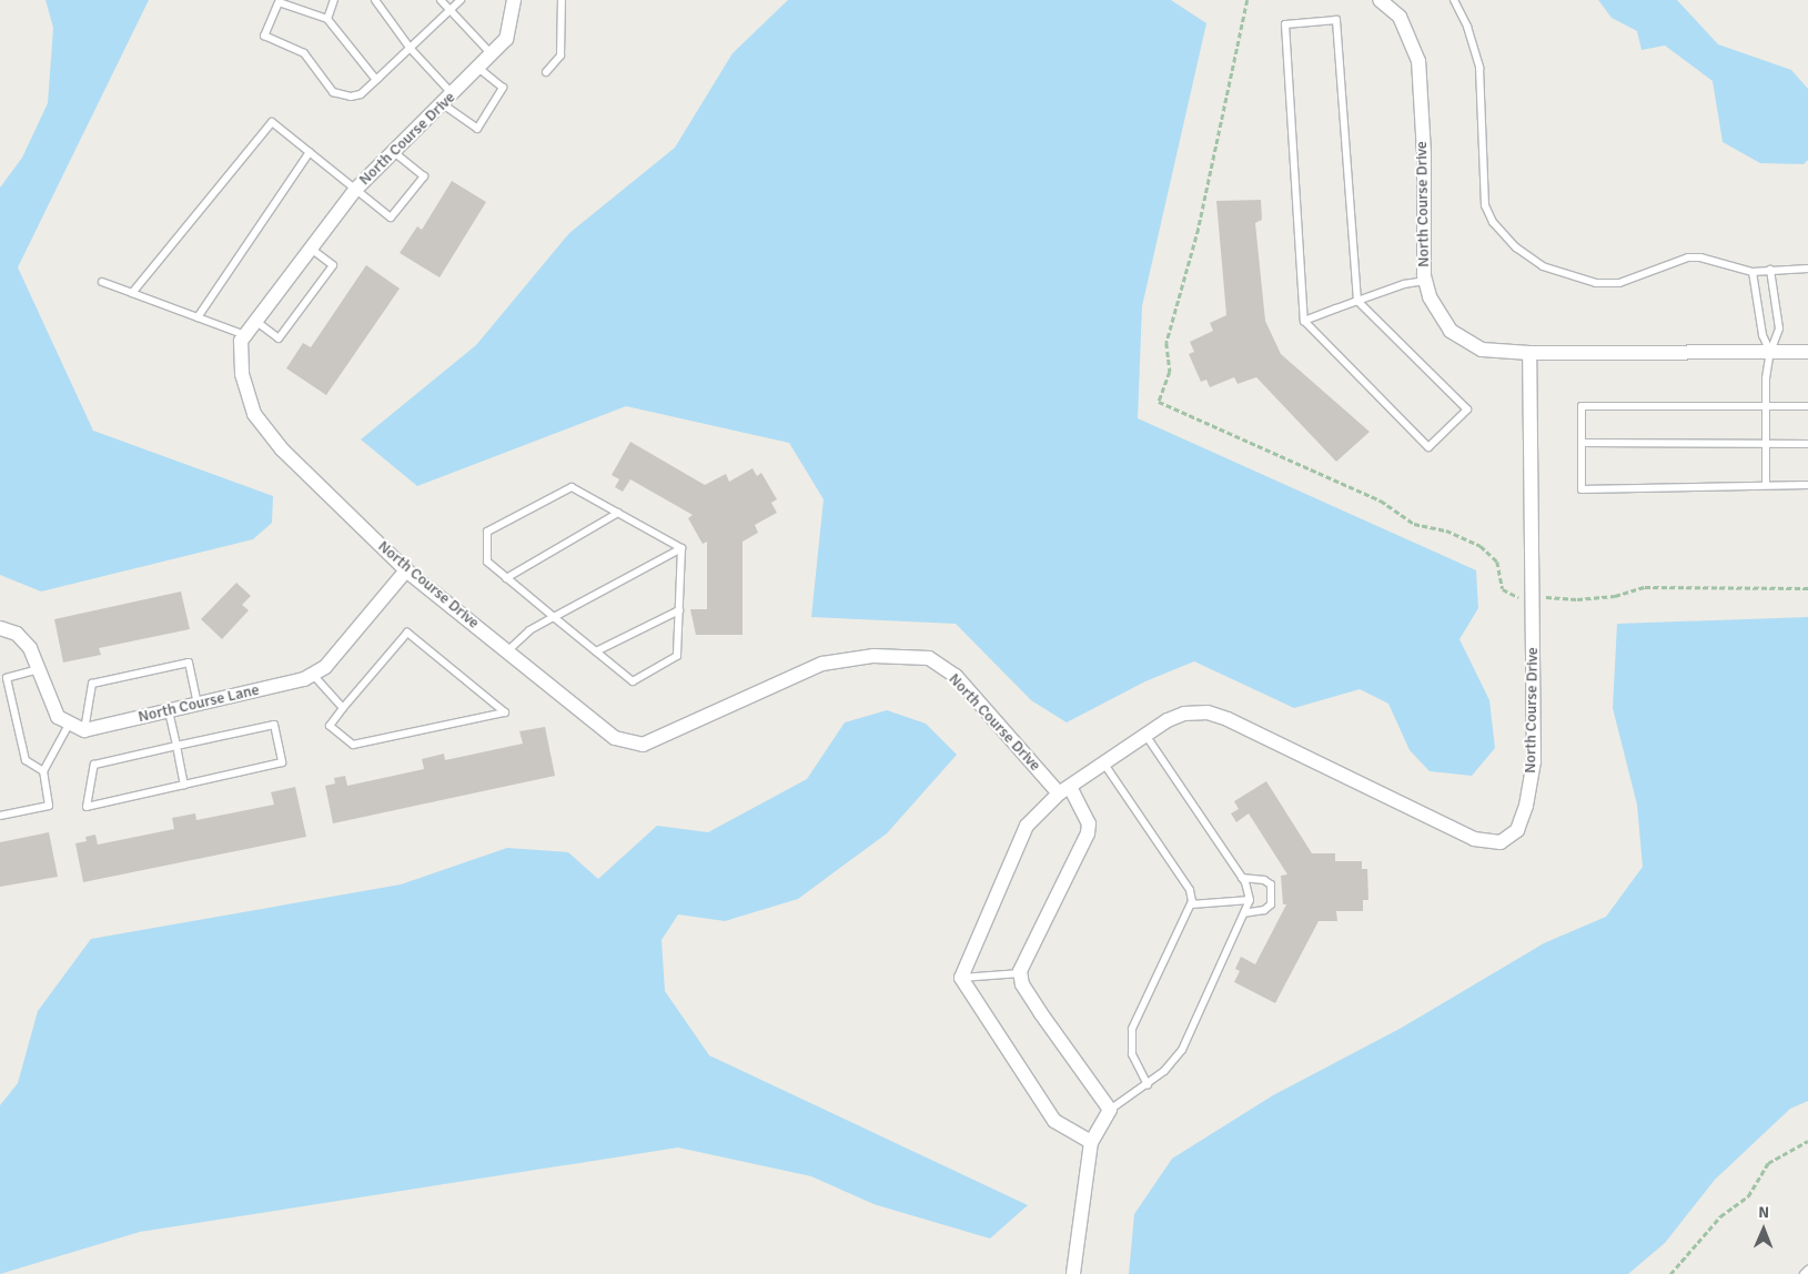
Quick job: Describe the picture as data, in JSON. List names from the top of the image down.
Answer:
{
  "streets": {
    "street": ["North Course Drive", "North Course Lane"]
  },
  "crossings": [
    ["North Course Drive", "North Course Lane"]
  ],
  "north": "top"
}
